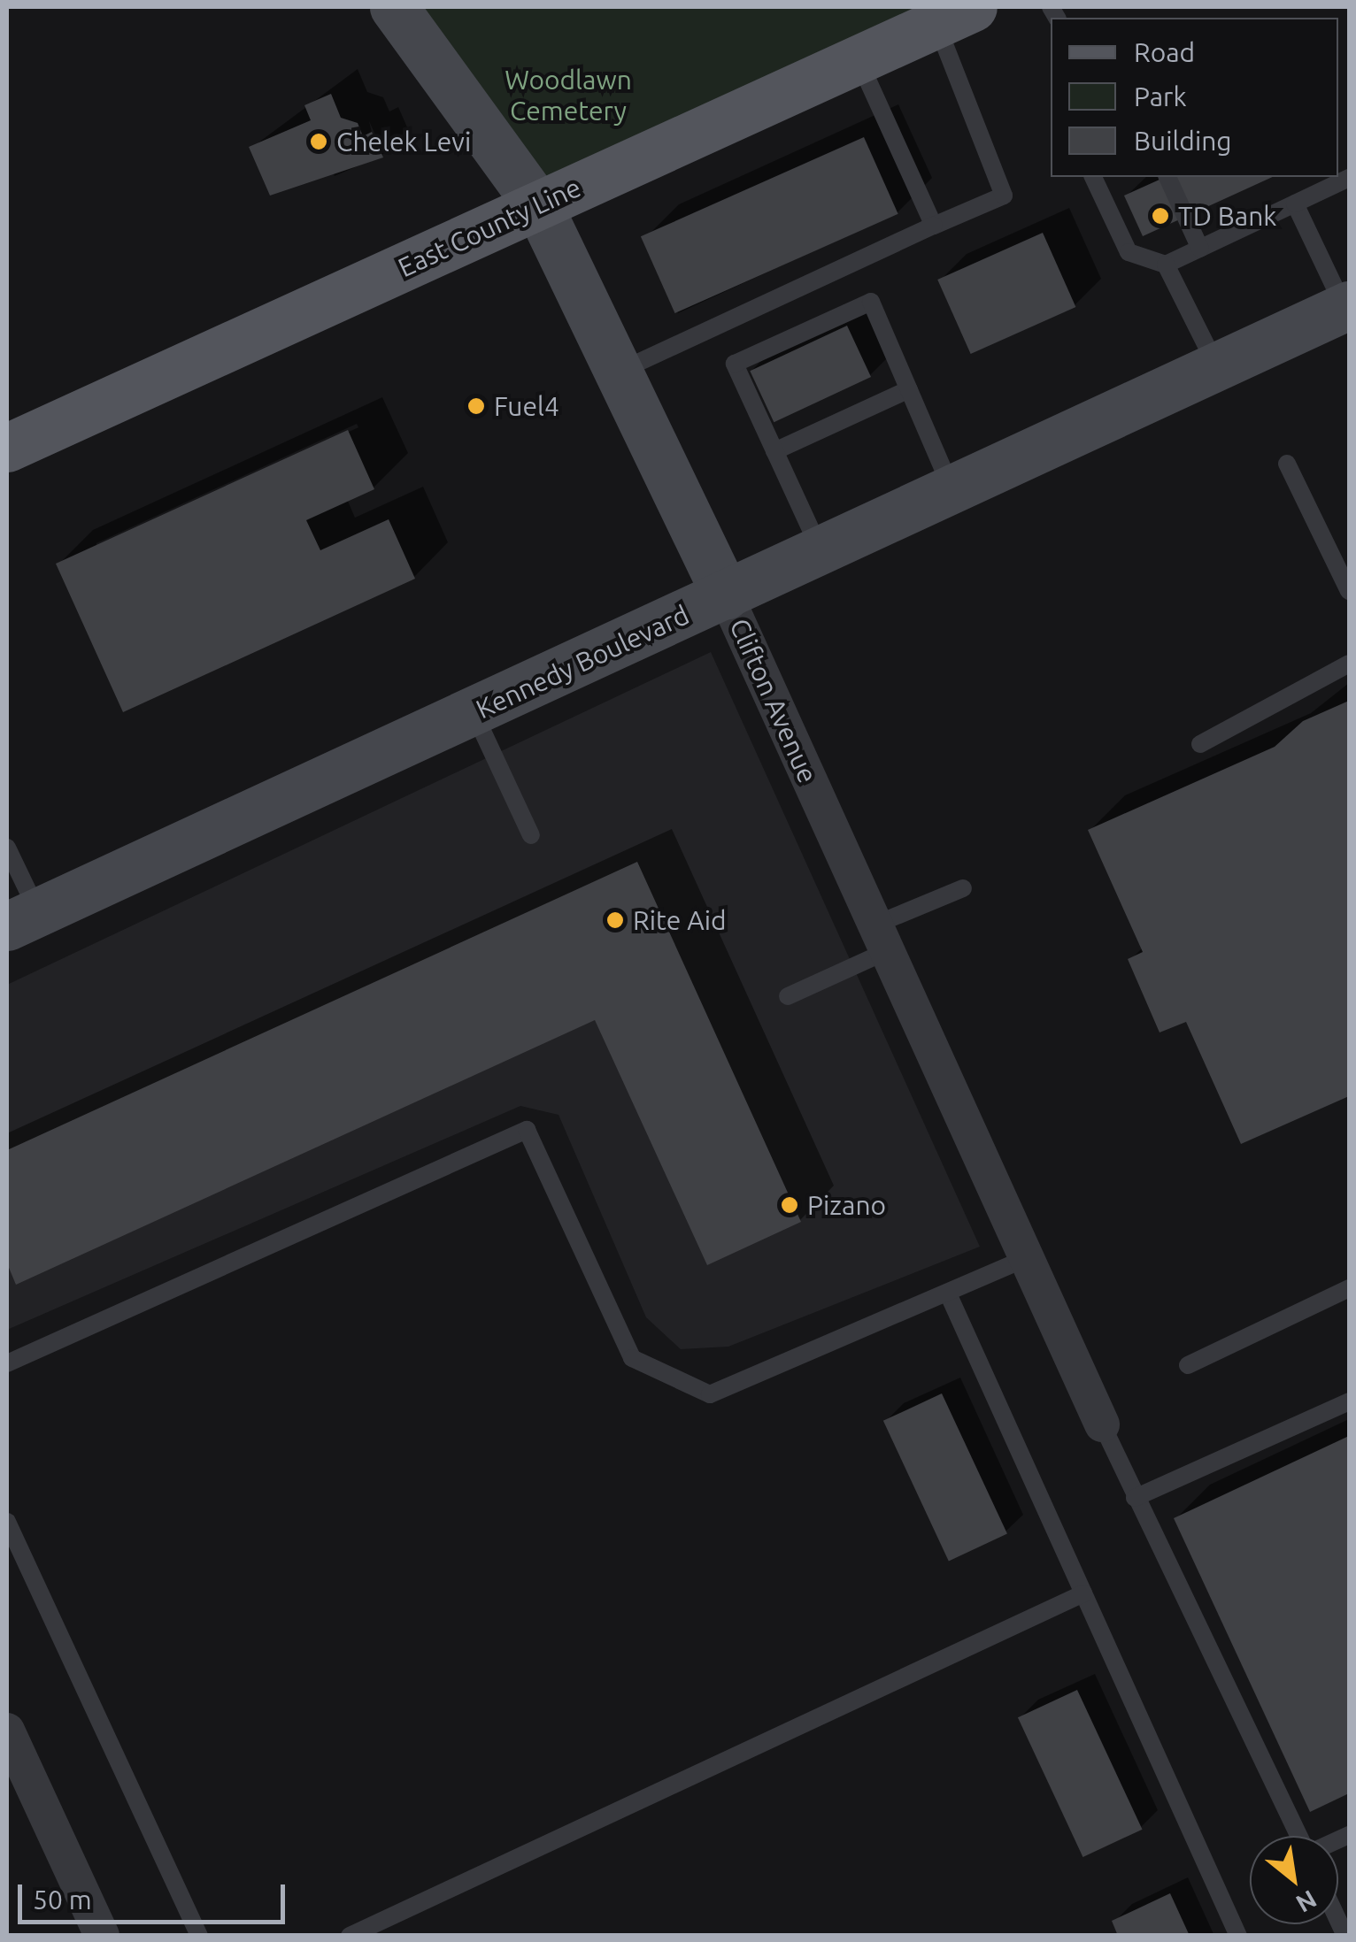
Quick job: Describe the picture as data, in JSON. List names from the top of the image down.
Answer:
{
  "streets": {
    "main road": ["East County Line"],
    "street": ["Kennedy Boulevard", "Clifton Avenue"]
  },
  "crossings": [
    ["East County Line", "Clifton Avenue"],
    ["Kennedy Boulevard", "Clifton Avenue"]
  ],
  "parks": ["Woodlawn Cemetery"],
  "places": [
    "Chelek Levi",
    "TD Bank",
    "Fuel4",
    "Rite Aid",
    "Pizano"
  ],
  "legend": ["Road", "Park", "Building"],
  "scale_bar": "50 m",
  "north": "bottom right"
}
